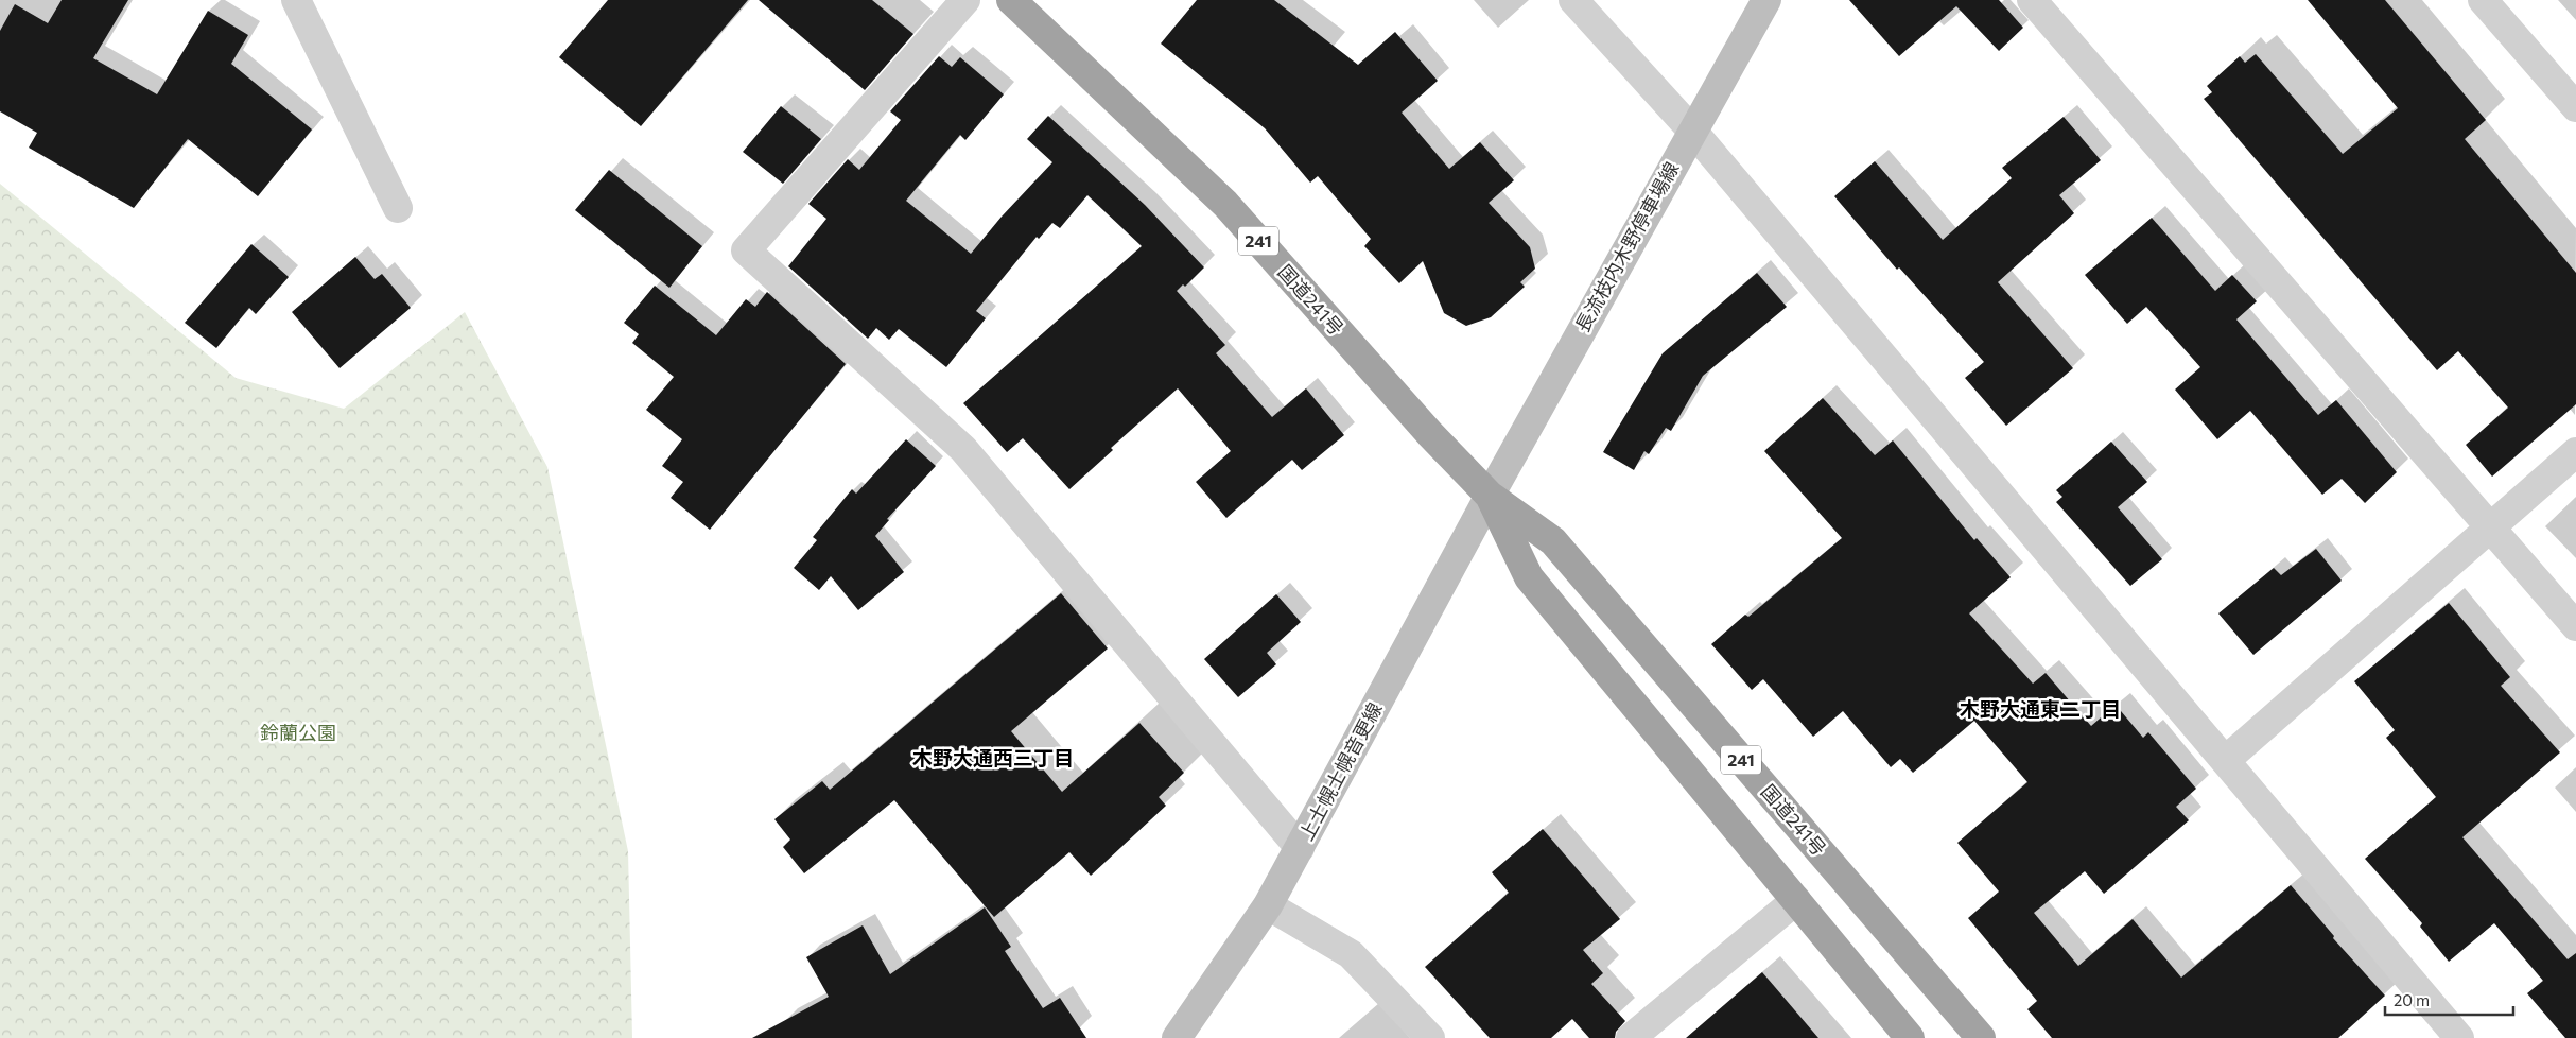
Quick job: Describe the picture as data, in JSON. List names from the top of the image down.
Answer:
{
  "streets": {
    "highway": ["241", "国道241号"],
    "main road": ["長流枝内木野停車場線", "上士幌士幌音更線"]
  },
  "crossings": [
    ["長流枝内木野停車場線", "国道241号"],
    ["長流枝内木野停車場線", "上士幌士幌音更線"],
    ["国道241号", "上士幌士幌音更線"]
  ],
  "districts": ["木野大通東二丁目", "木野大通西三丁目"],
  "parks": ["鈴蘭公園"],
  "scale_bar": "20 m"
}
